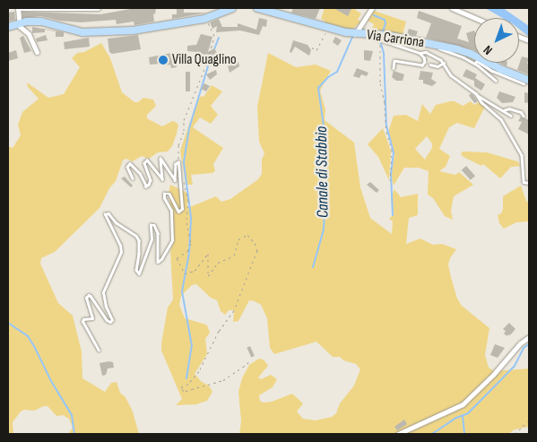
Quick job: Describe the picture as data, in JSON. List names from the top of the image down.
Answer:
{
  "streets": {
    "main road": ["Via Carriona"]
  },
  "water": ["Canale di Stabbio"],
  "places": ["Villa Quaglino"],
  "north": "bottom left"
}
